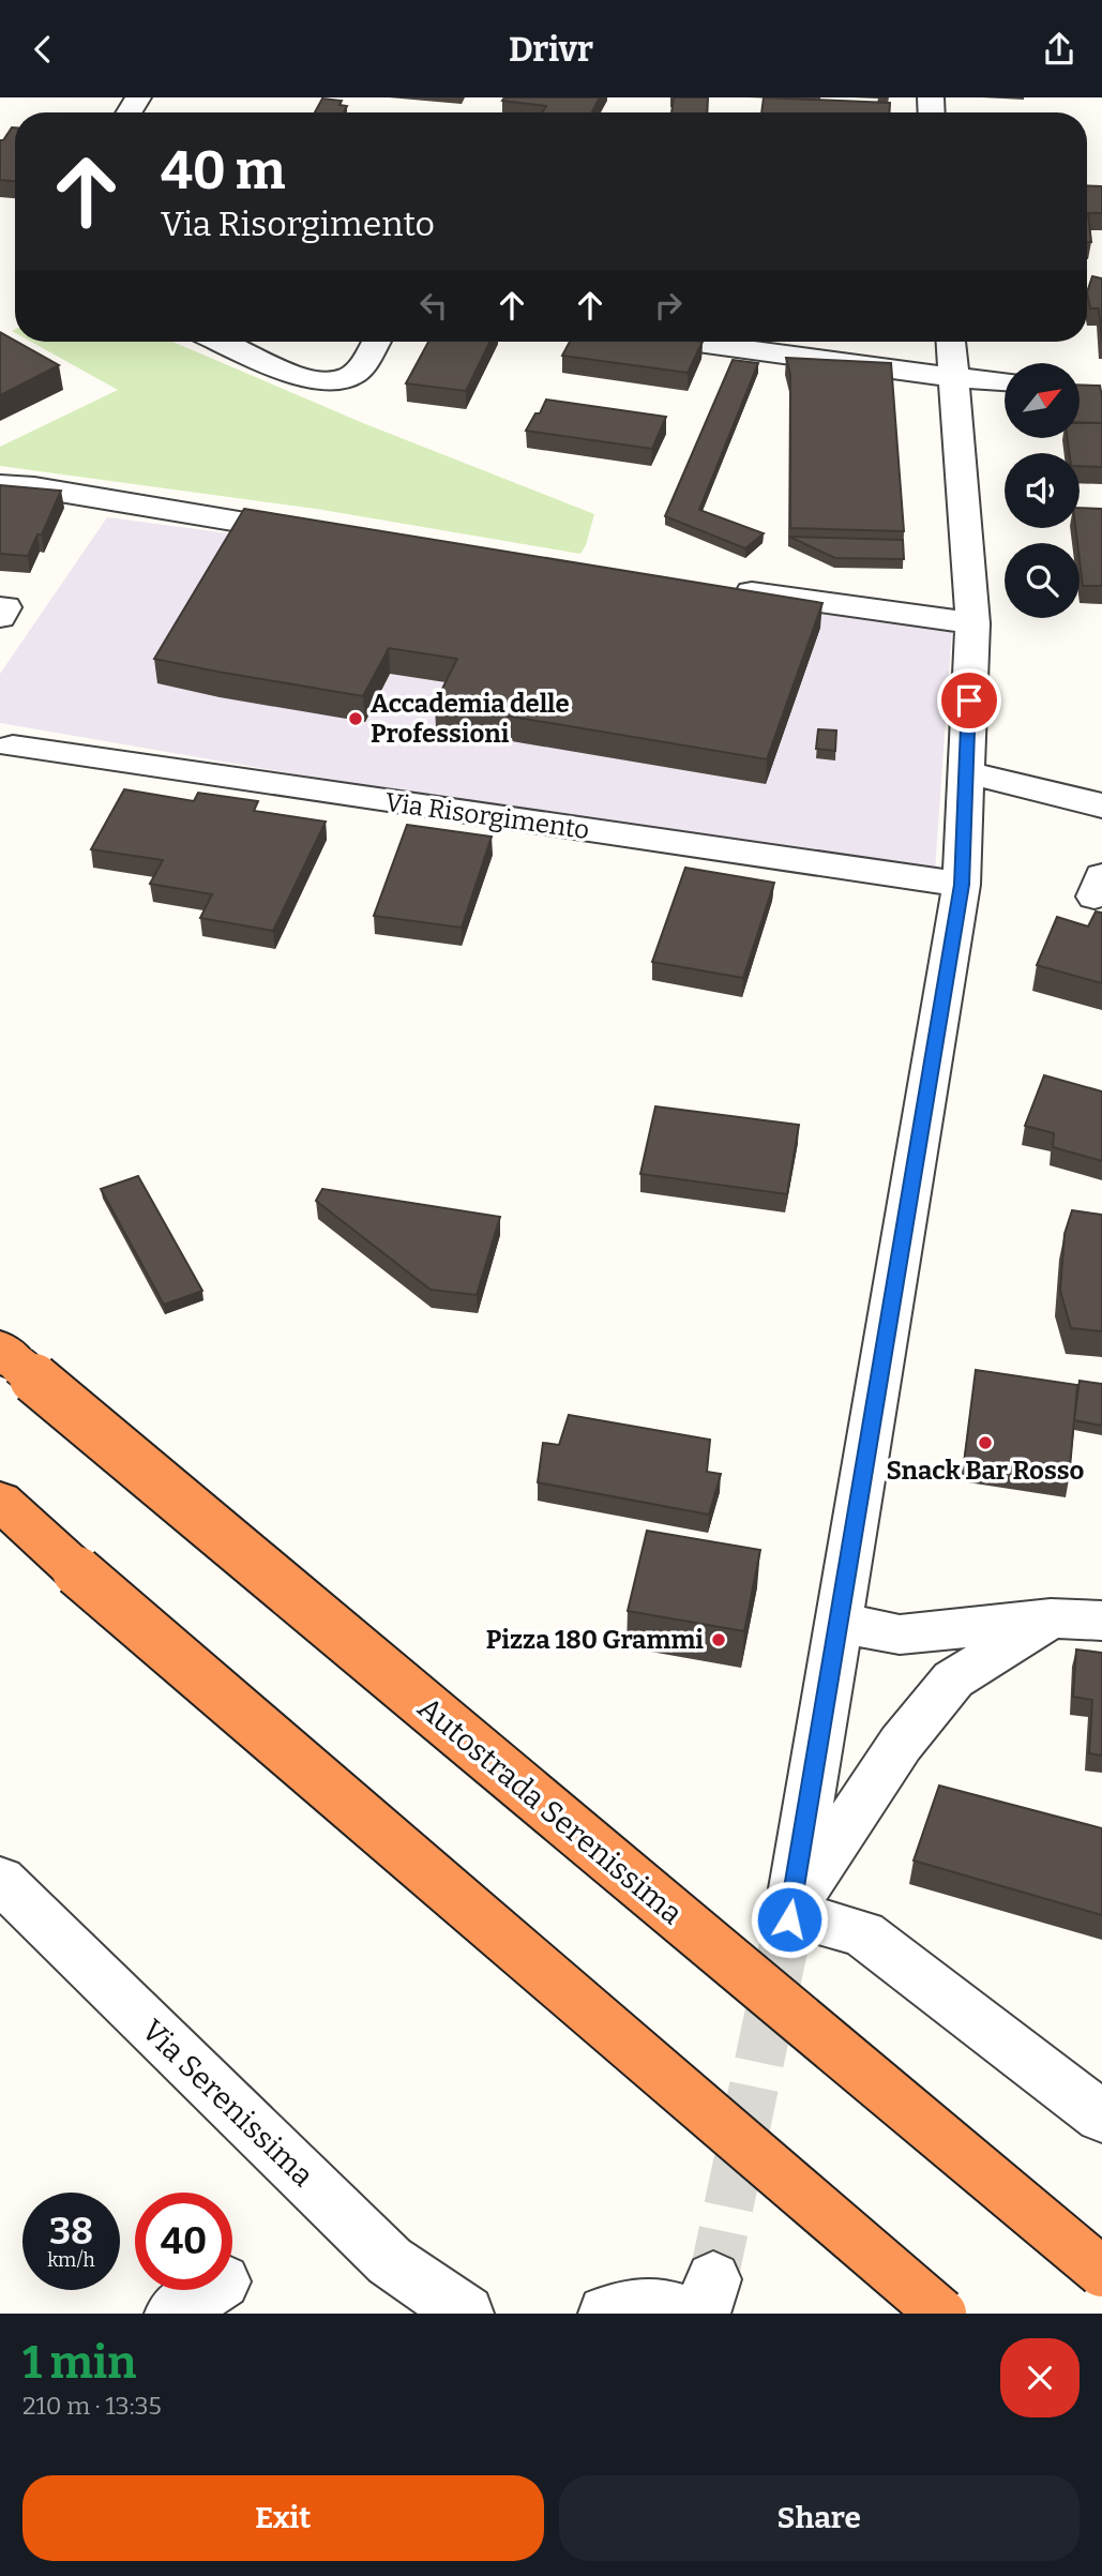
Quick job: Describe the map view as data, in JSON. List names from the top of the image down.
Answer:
{
  "streets": {
    "highway": ["Autostrada Serenissima"],
    "street": ["Via Risorgimento", "Via Serenissima"]
  },
  "places": ["Accademia delle Professioni", "Snack Bar Rosso", "Pizza 180 Grammi"],
  "north": "top right",
  "page": {
    "header": "Drivr",
    "turn": ["40 m", "Via Risorgimento"],
    "speed": "38 km/h",
    "limit": "40",
    "heading": ["1 min", "210 m · 13:35"],
    "buttons": ["Exit", "Share"]
  }
}
